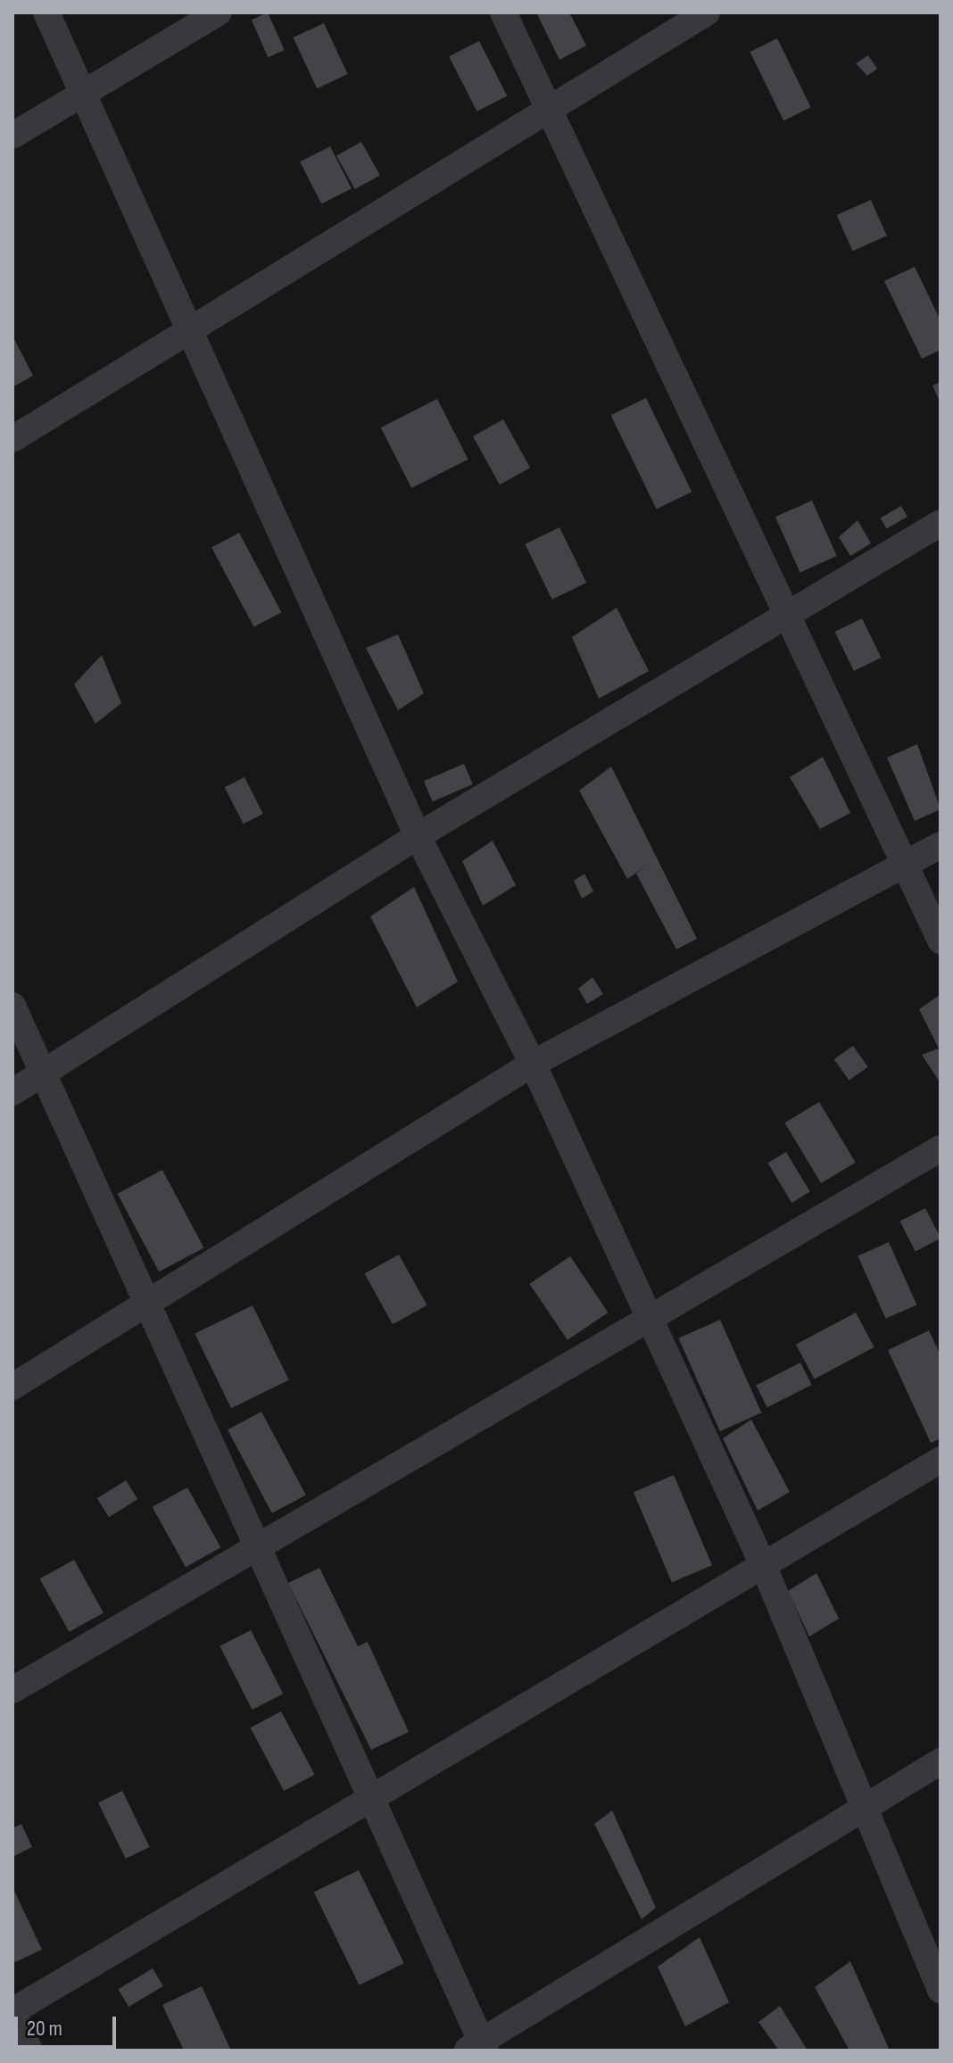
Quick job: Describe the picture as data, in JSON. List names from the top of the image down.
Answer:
{
  "scale_bar": "20 m"
}
